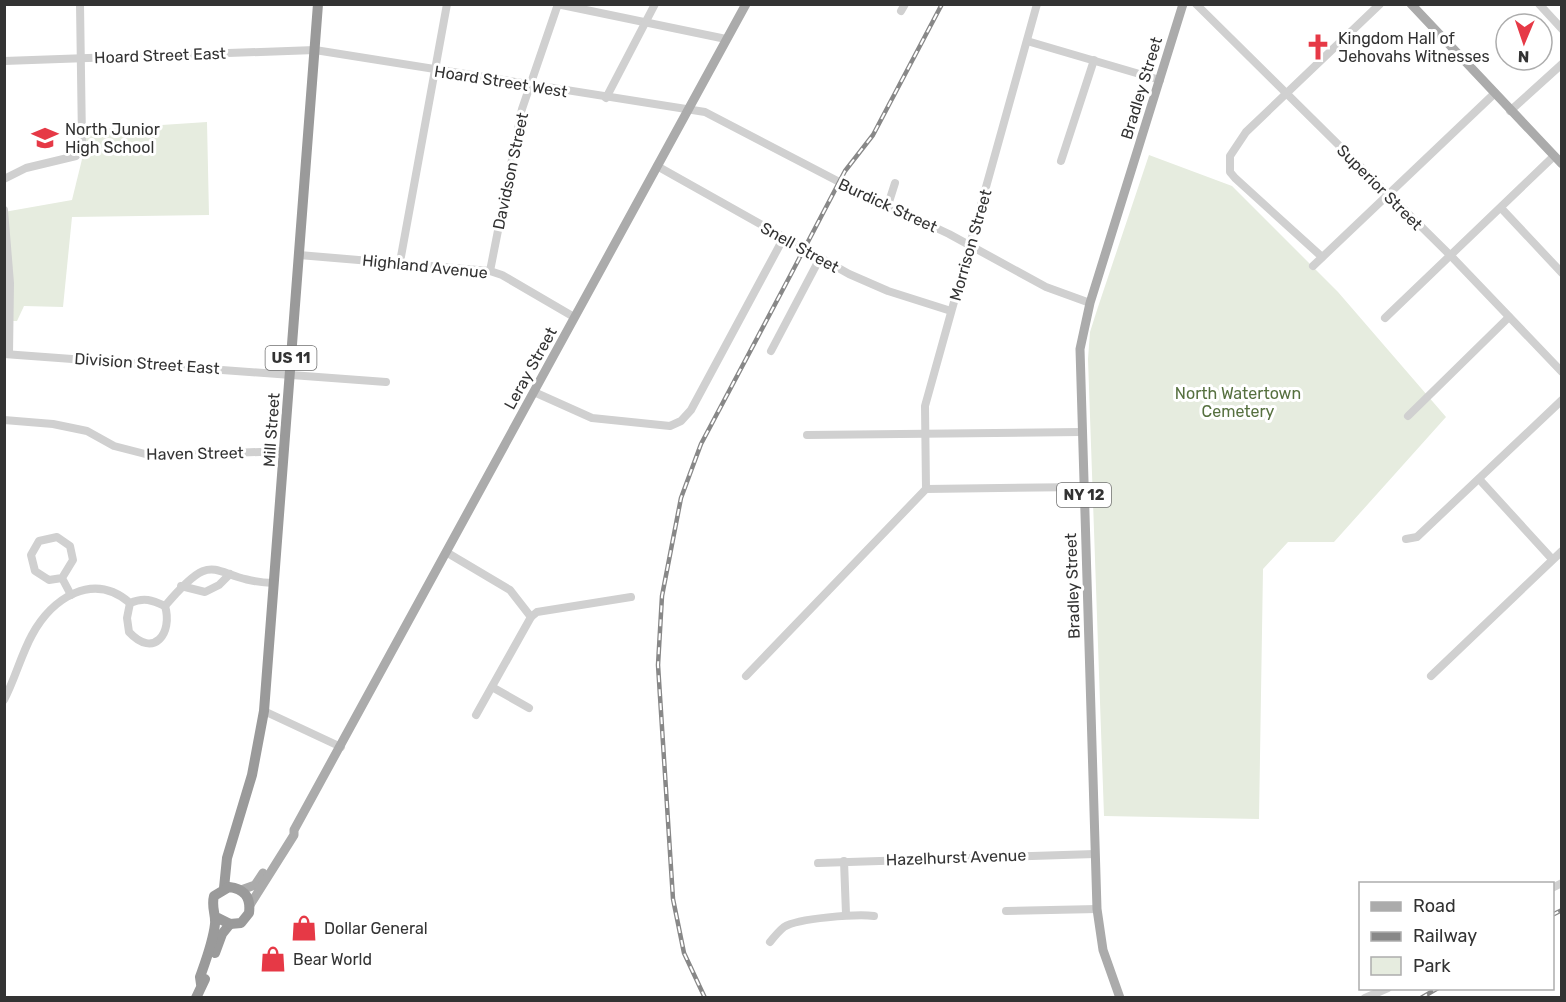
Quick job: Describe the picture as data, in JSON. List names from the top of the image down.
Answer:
{
  "streets": {
    "highway": ["US 11", "Mill Street"],
    "main road": ["Bradley Street", "Leray Street", "NY 12"],
    "street": [
      "Hoard Street East",
      "Hoard Street West",
      "Davidson Street",
      "Superior Street",
      "Burdick Street",
      "Morrison Street",
      "Snell Street",
      "Highland Avenue",
      "Division Street East",
      "Haven Street",
      "Hazelhurst Avenue"
    ]
  },
  "crossings": [
    ["Hoard Street East", "Hoard Street West"],
    ["Hoard Street East", "Mill Street"],
    ["Hoard Street West", "Davidson Street"],
    ["Hoard Street West", "Burdick Street"],
    ["Hoard Street West", "Leray Street"],
    ["Hoard Street West", "Mill Street"],
    ["Bradley Street", "Burdick Street"],
    ["Bradley Street", "Hazelhurst Avenue"],
    ["Davidson Street", "Highland Avenue"],
    ["Burdick Street", "Morrison Street"],
    ["Burdick Street", "Leray Street"],
    ["Morrison Street", "Snell Street"],
    ["Snell Street", "Leray Street"],
    ["Highland Avenue", "Leray Street"],
    ["Highland Avenue", "Mill Street"],
    ["Division Street East", "Mill Street"],
    ["Mill Street", "Haven Street"]
  ],
  "parks": ["North Watertown Cemetery"],
  "places": {
    "church": ["Kingdom Hall of Jehovahs Witnesses"],
    "school or university": ["North Junior High School"],
    "shop": ["Dollar General", "Bear World"]
  },
  "legend": ["Road", "Railway", "Park"],
  "north": "bottom"
}
